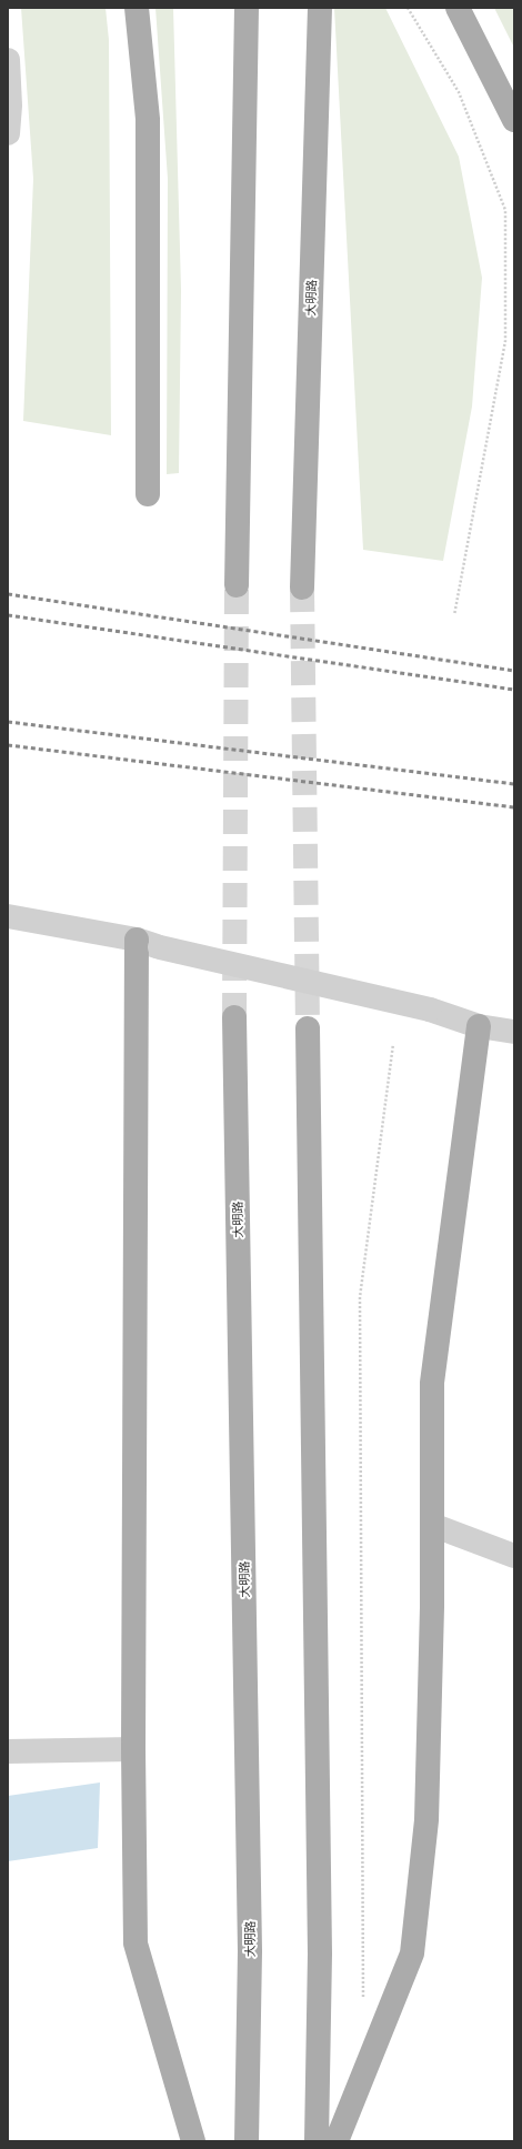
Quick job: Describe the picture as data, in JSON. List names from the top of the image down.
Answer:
{
  "streets": {
    "main road": ["大明路"]
  }
}
